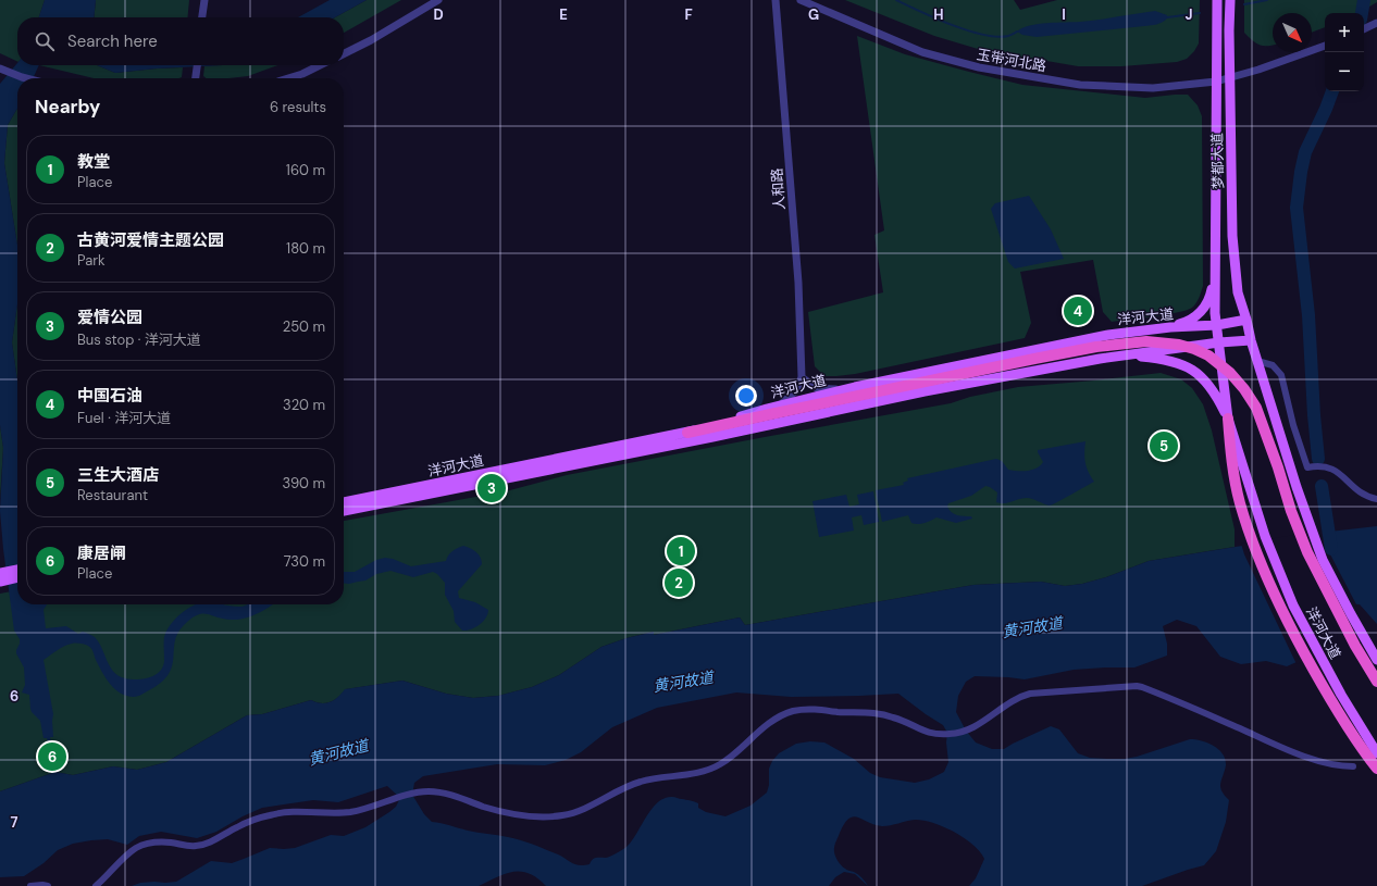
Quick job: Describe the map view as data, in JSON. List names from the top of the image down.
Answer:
{
  "streets": {
    "main road": ["梦都大道", "洋河大道"],
    "street": ["玉带河北路", "人和路"]
  },
  "crossings": [
    ["玉带河北路", "梦都大道"],
    ["梦都大道", "洋河大道"]
  ],
  "water": ["黄河故道"],
  "north": "bottom right",
  "page": {
    "map_buttons": ["+", "−"],
    "search": "Search here",
    "heading": ["Nearby", "6 results"],
    "list": [
      {
        "mark": "1",
        "name": "教堂",
        "note": "Place",
        "value": "160 m"
      },
      {
        "mark": "2",
        "name": "古黄河爱情主题公园",
        "note": "Park",
        "value": "180 m"
      },
      {
        "mark": "3",
        "name": "爱情公园",
        "note": "Bus stop · 洋河大道",
        "value": "250 m"
      },
      {
        "mark": "4",
        "name": "中国石油",
        "note": "Fuel · 洋河大道",
        "value": "320 m"
      },
      {
        "mark": "5",
        "name": "三生大酒店",
        "note": "Restaurant",
        "value": "390 m"
      },
      {
        "mark": "6",
        "name": "康居闸",
        "note": "Place",
        "value": "730 m"
      }
    ],
    "pins": [
      "4",
      "5",
      "3",
      "1",
      "2",
      "6"
    ]
  },
  "grid": {
    "columns": [
      "D",
      "E",
      "F",
      "G",
      "H",
      "I",
      "J"
    ],
    "rows": ["6", "7"]
  }
}
